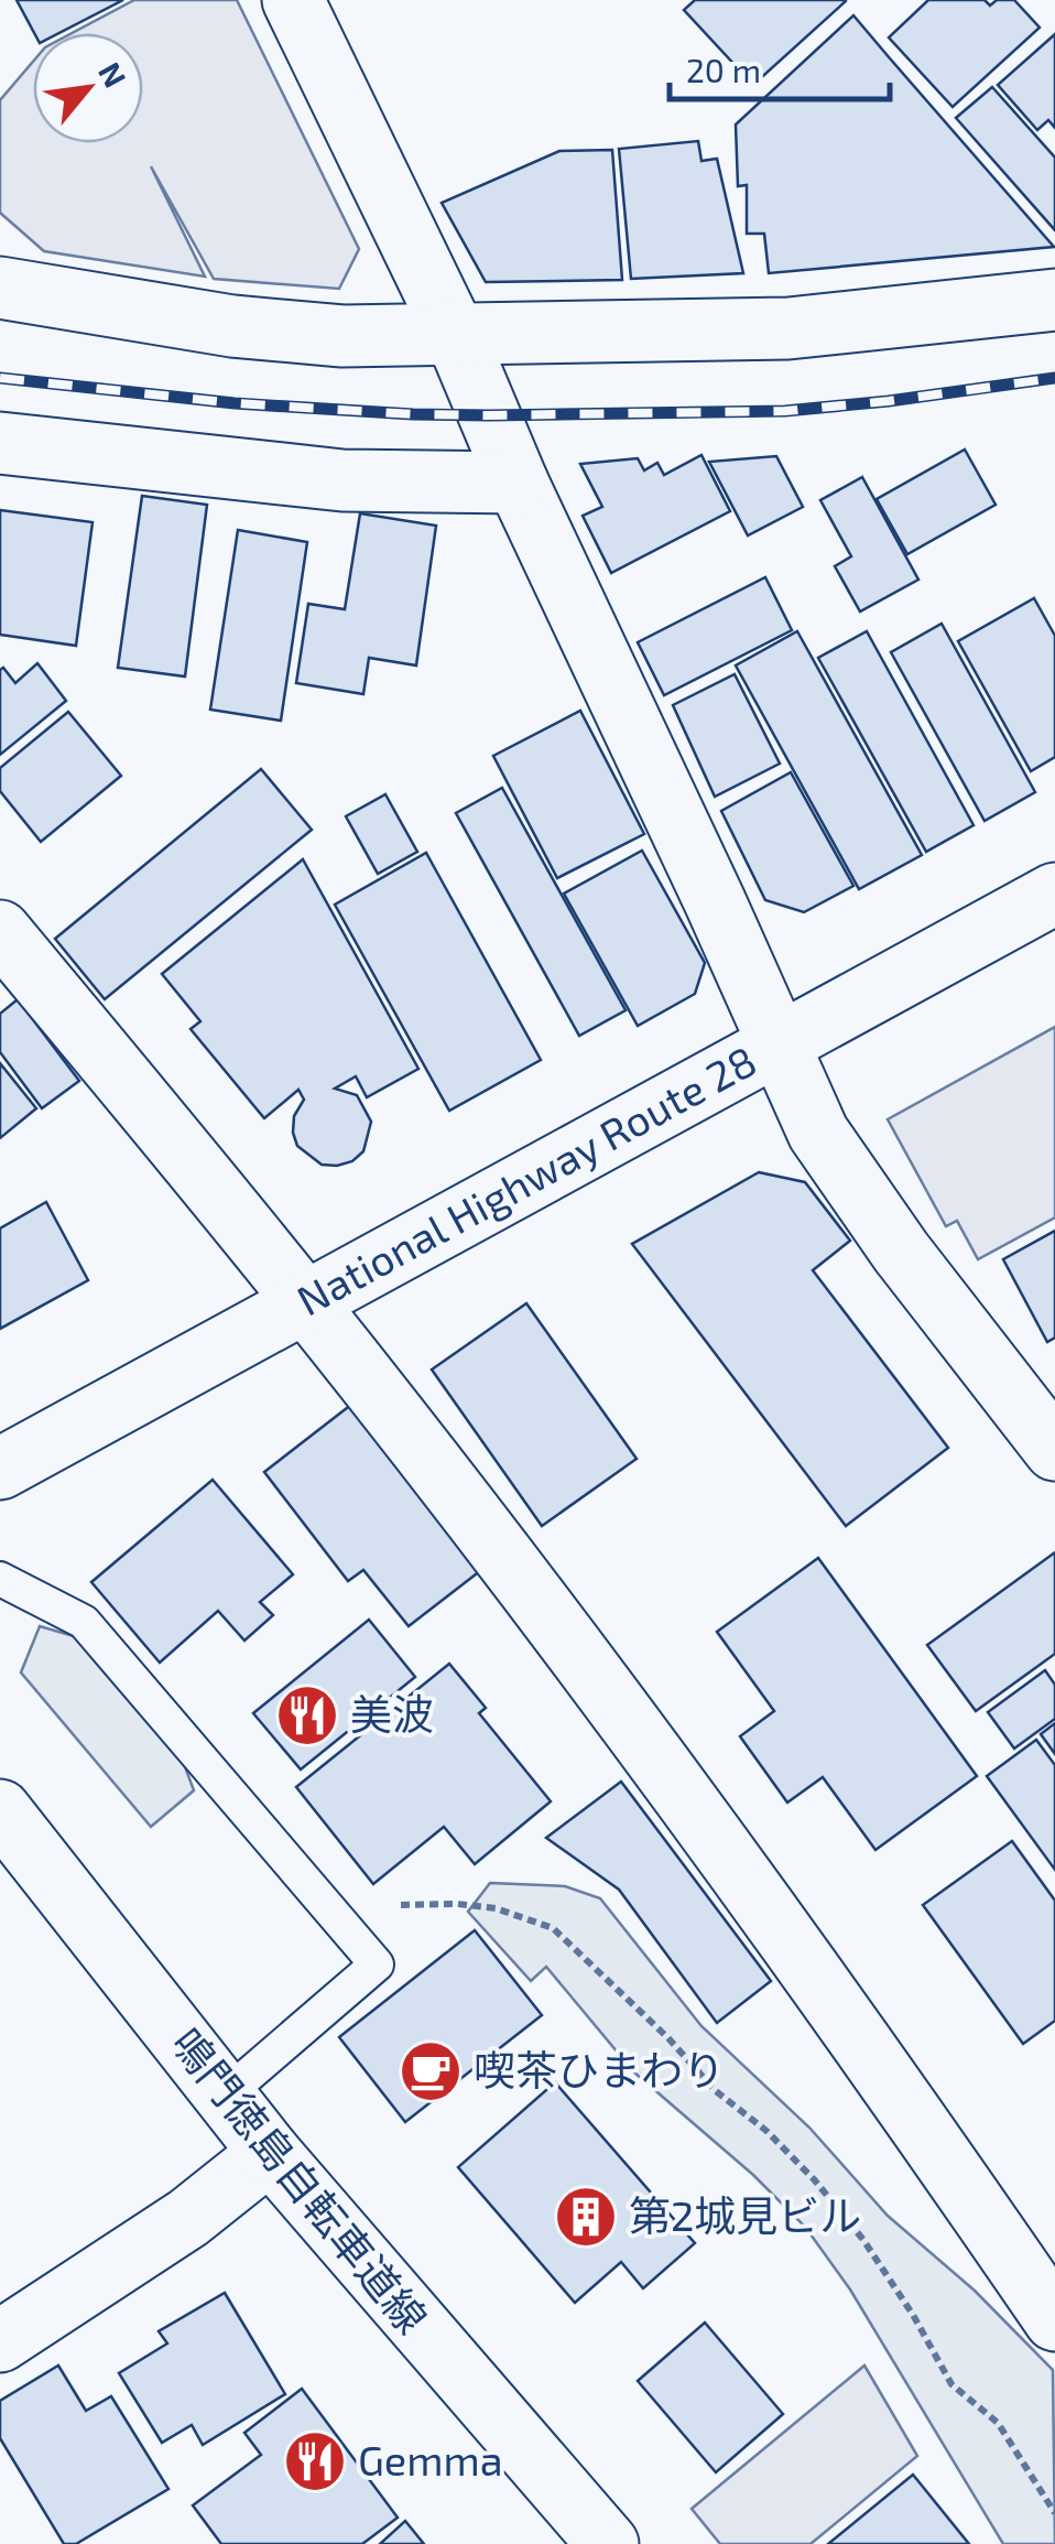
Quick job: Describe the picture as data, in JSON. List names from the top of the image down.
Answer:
{
  "streets": {
    "main road": ["National Highway Route 28", "鳴門徳島自転車道線"]
  },
  "places": {
    "restaurant": ["美波", "Gemma"],
    "cafe": ["喫茶ひまわり"],
    "building": ["第2城見ビル"]
  },
  "scale_bar": "20 m",
  "north": "top right"
}
